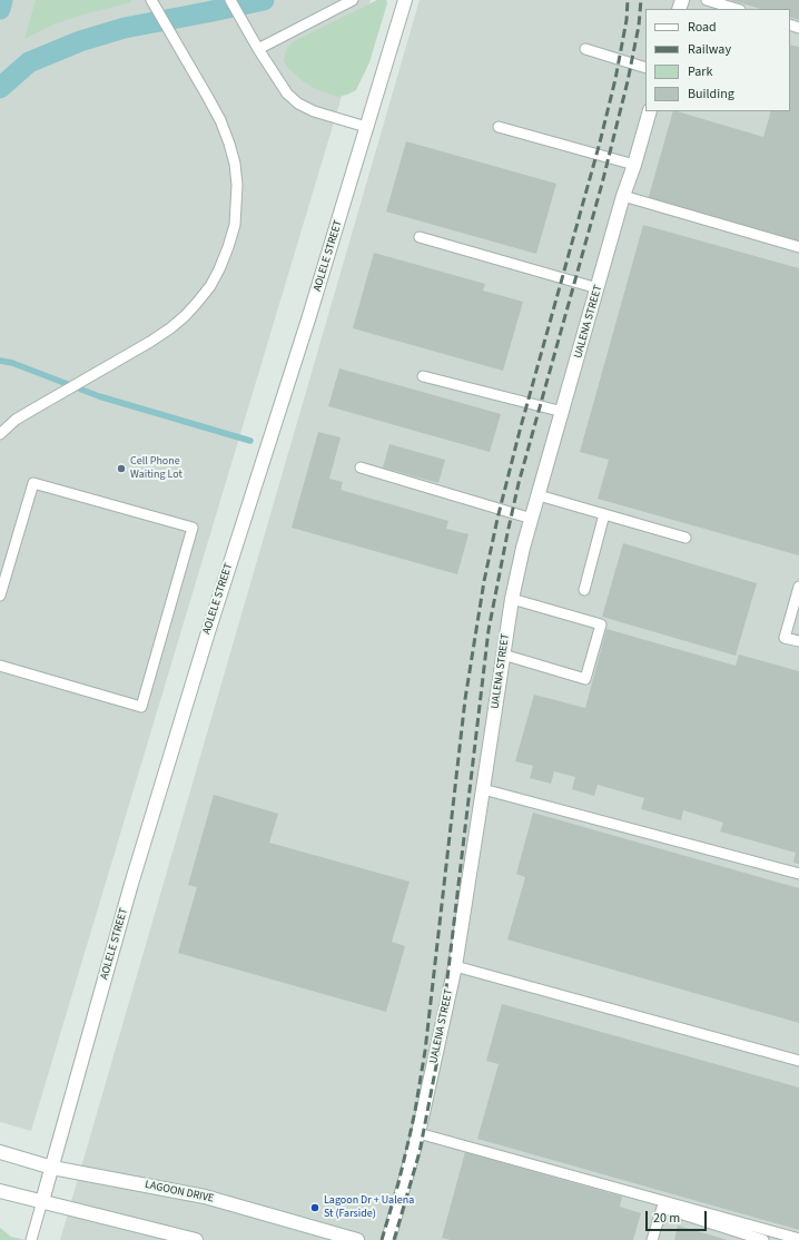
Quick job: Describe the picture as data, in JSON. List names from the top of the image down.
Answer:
{
  "streets": {
    "street": ["AOLELE STREET", "UALENA STREET", "LAGOON DRIVE"]
  },
  "crossings": [
    ["AOLELE STREET", "LAGOON DRIVE"]
  ],
  "places": ["Cell Phone Waiting Lot", "Lagoon Dr + Ualena St (Farside)"],
  "legend": [
    "Road",
    "Railway",
    "Park",
    "Building"
  ],
  "scale_bar": "20 m"
}
